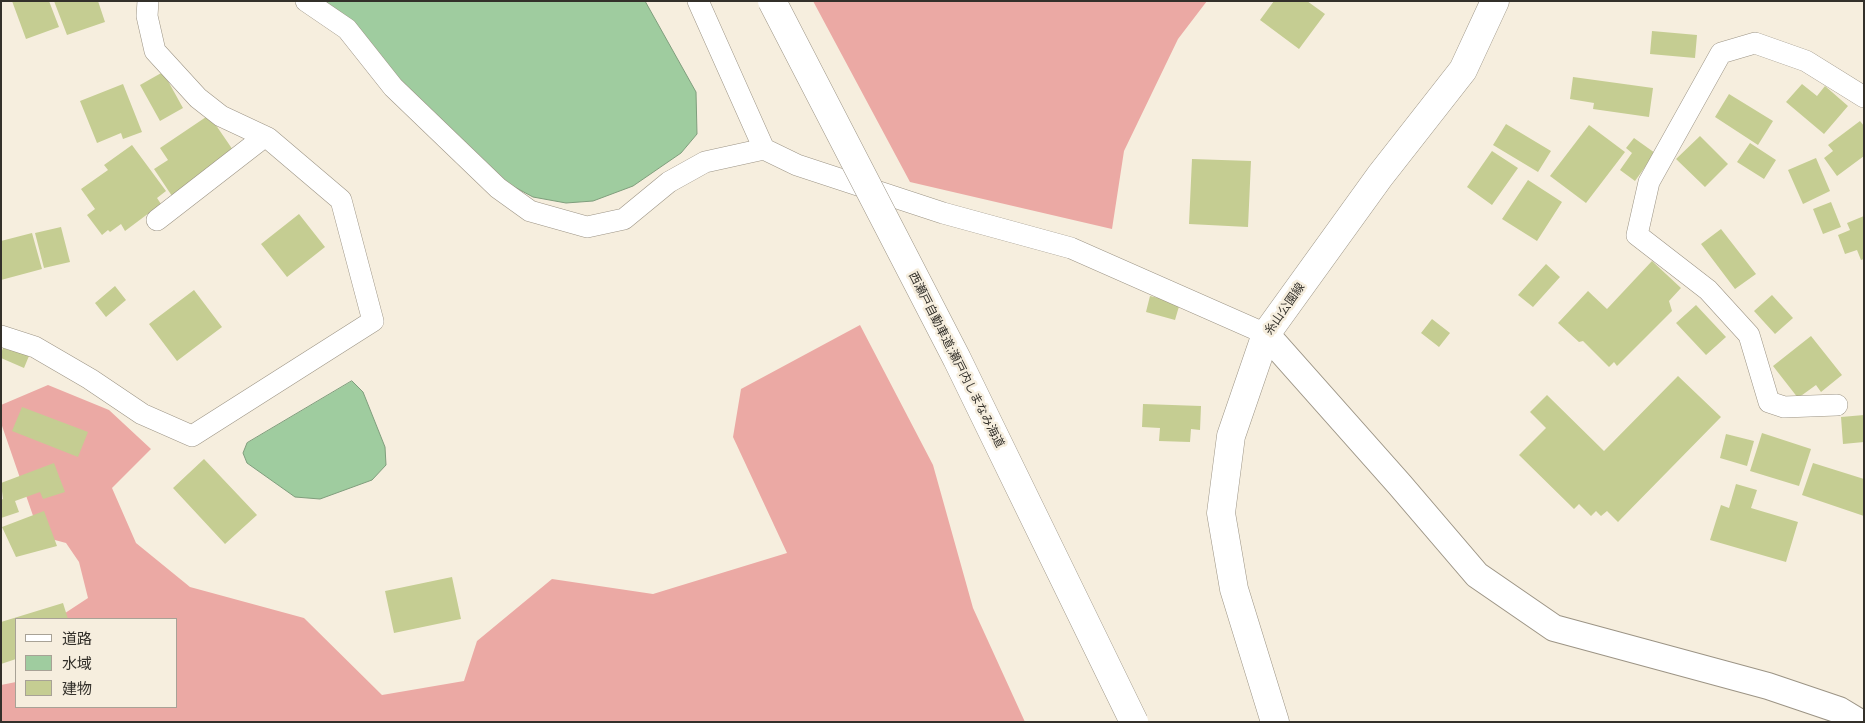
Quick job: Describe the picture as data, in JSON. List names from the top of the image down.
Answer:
{
  "streets": {
    "main road": ["糸山公園線", "西瀬戸自動車道;瀬戸内しまなみ海道"]
  },
  "legend": ["道路", "水域", "建物"]
}
